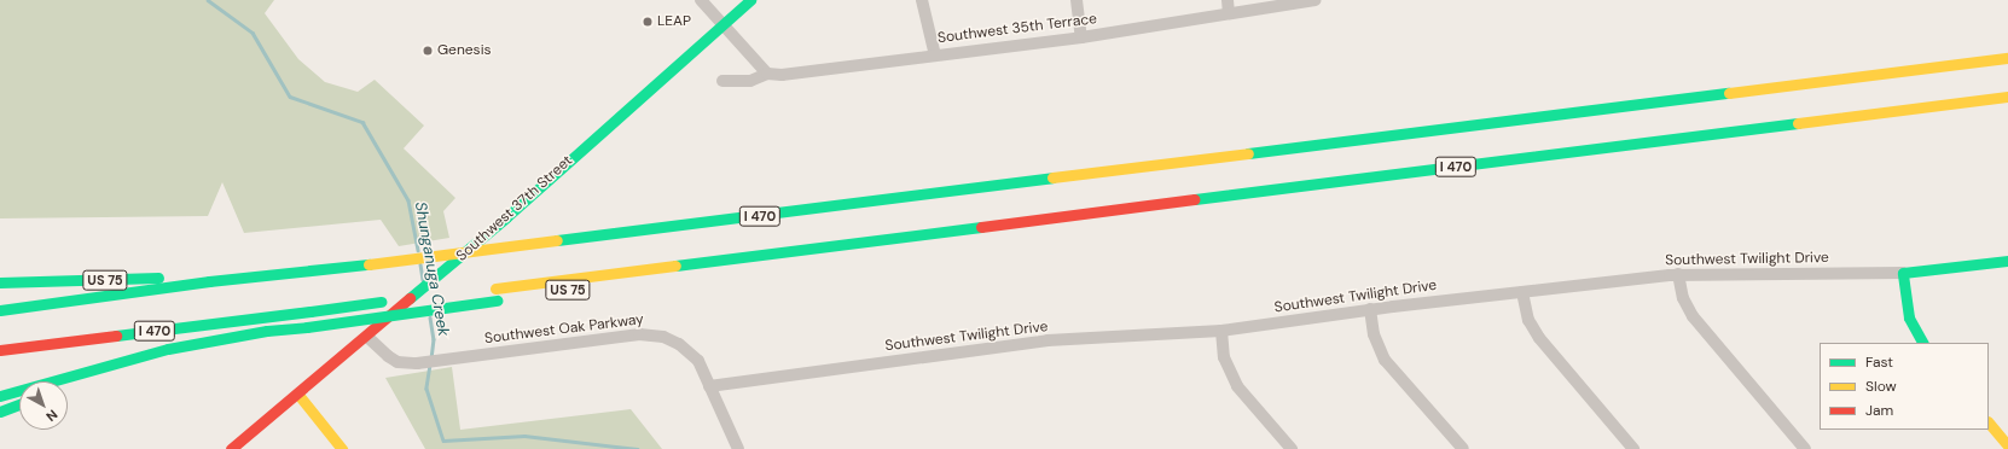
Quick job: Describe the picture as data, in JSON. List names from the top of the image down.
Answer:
{
  "streets": {
    "main road": [
      "I 470",
      "Southwest 37th Street",
      "Southwest Twilight Drive",
      "US 75"
    ],
    "street": ["Southwest 35th Terrace", "Southwest Oak Parkway"]
  },
  "crossings": [
    ["I 470", "US 75"],
    ["Southwest 37th Street", "Southwest Oak Parkway"],
    ["Southwest Twilight Drive", "Southwest Oak Parkway"]
  ],
  "water": ["Shunganuga Creek"],
  "places": ["LEAP", "Genesis"],
  "legend": ["Fast", "Slow", "Jam"],
  "north": "bottom right"
}
